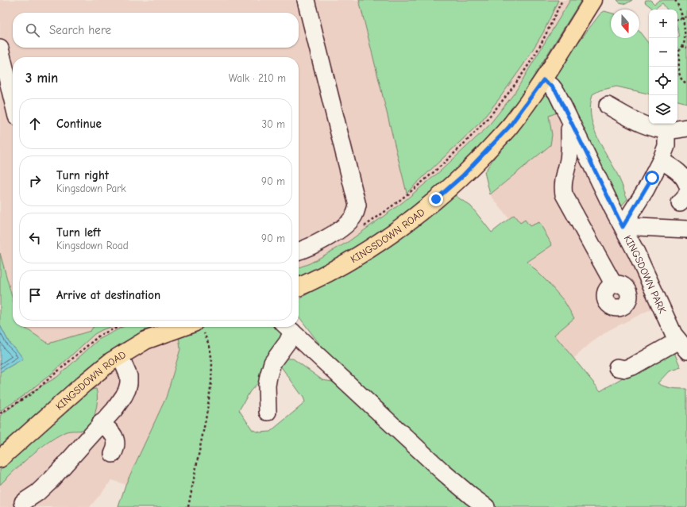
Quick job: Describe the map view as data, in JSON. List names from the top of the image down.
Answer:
{
  "streets": {
    "main road": ["KINGSDOWN ROAD"],
    "street": ["KINGSDOWN PARK"]
  },
  "crossings": [
    ["KINGSDOWN ROAD", "KINGSDOWN PARK"]
  ],
  "north": "bottom",
  "page": {
    "map_buttons": ["+", "−"],
    "search": "Search here",
    "heading": ["3 min", "Walk · 210 m"],
    "list": [
      ["Continue", "30 m"],
      ["Turn right", "Kingsdown Park", "90 m"],
      ["Turn left", "Kingsdown Road", "90 m"],
      "Arrive at destination"
    ]
  }
}
